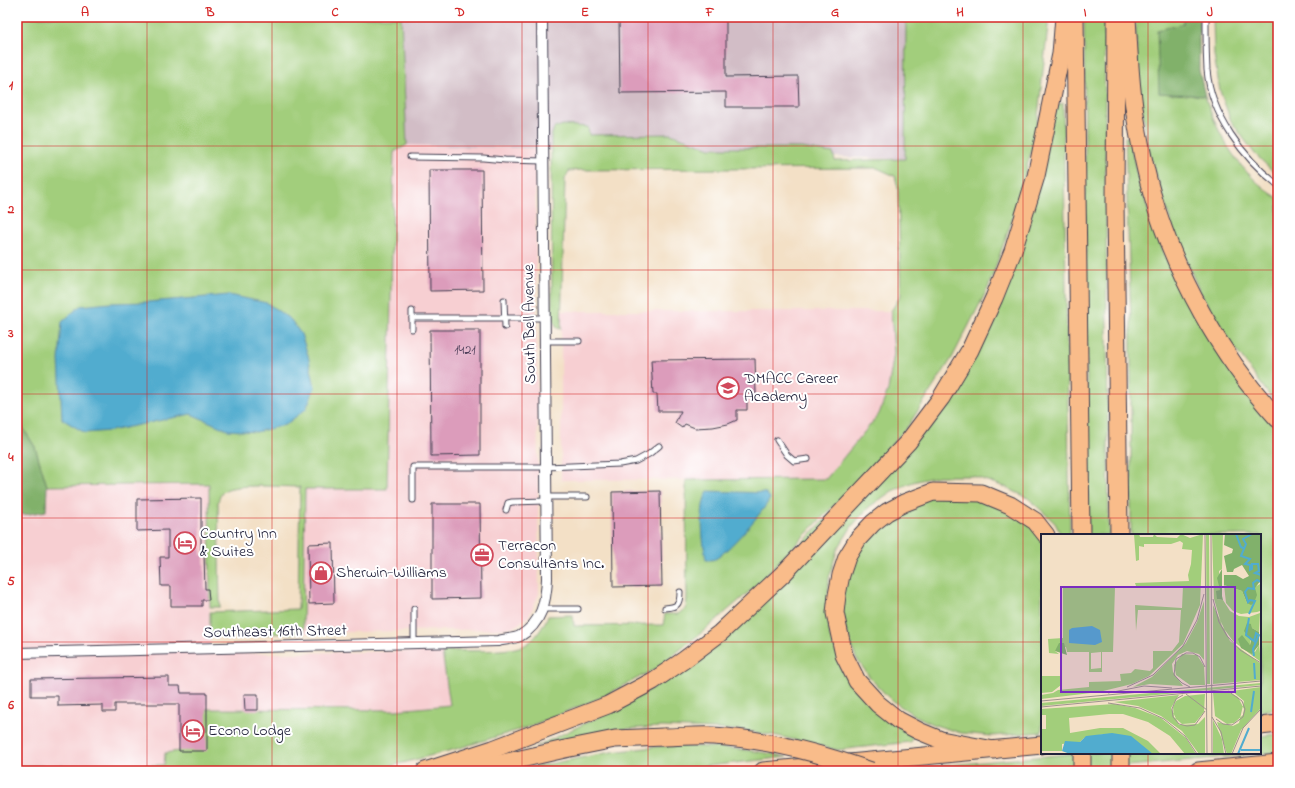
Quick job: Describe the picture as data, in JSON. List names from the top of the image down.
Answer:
{
  "streets": {
    "street": ["South Bell Avenue", "Southeast 16th Street"]
  },
  "crossings": [
    ["South Bell Avenue", "Southeast 16th Street"]
  ],
  "places": {
    "school or university": ["DMACC Career Academy"],
    "hotel": ["Country Inn & Suites", "Econo Lodge"],
    "office": ["Terracon Consultants Inc."],
    "shop": ["Sherwin-Williams"]
  },
  "house_numbers": ["1421"],
  "grid": {
    "columns": [
      "A",
      "B",
      "C",
      "D",
      "E",
      "F",
      "G",
      "H",
      "I",
      "J"
    ],
    "rows": [
      "1",
      "2",
      "3",
      "4",
      "5",
      "6"
    ]
  }
}
